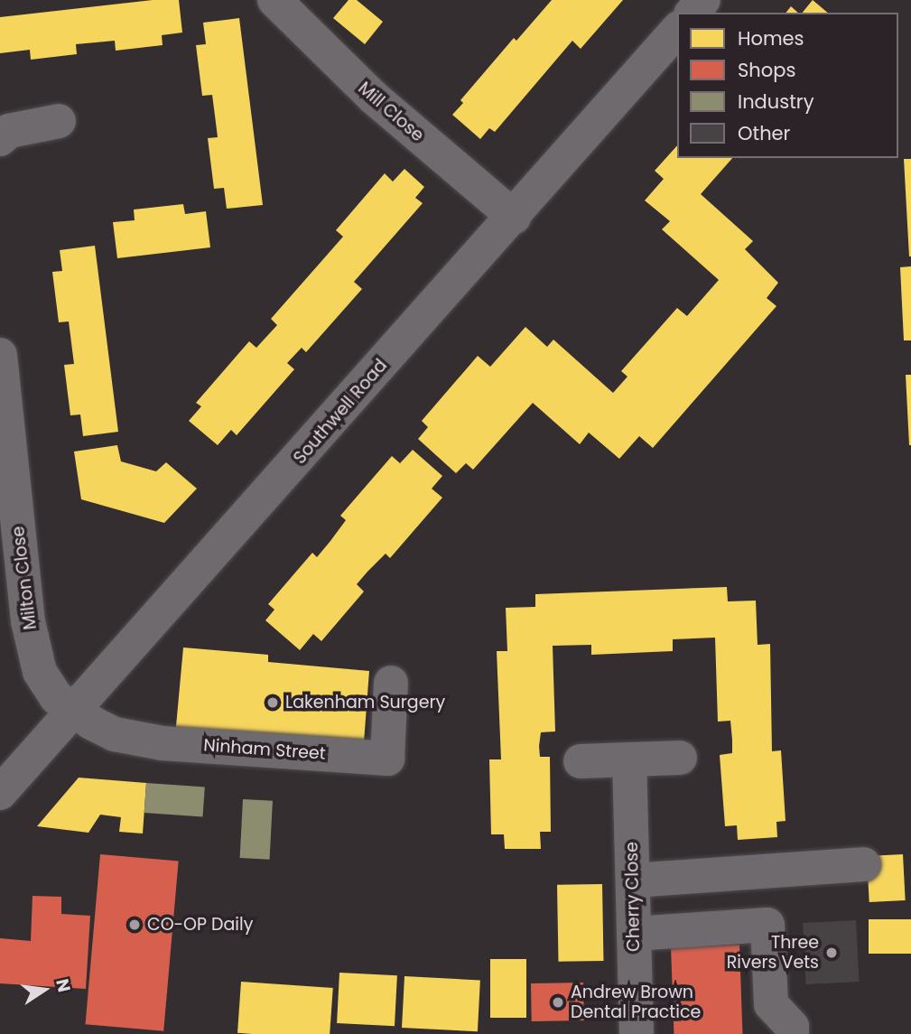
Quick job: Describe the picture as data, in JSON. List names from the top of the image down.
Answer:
{
  "streets": {
    "street": [
      "Mill Close",
      "Southwell Road",
      "Milton Close",
      "Ninham Street",
      "Cherry Close"
    ]
  },
  "crossings": [
    ["Mill Close", "Southwell Road"],
    ["Southwell Road", "Milton Close"],
    ["Southwell Road", "Ninham Street"],
    ["Milton Close", "Ninham Street"]
  ],
  "places": [
    "Lakenham Surgery",
    "CO-OP Daily",
    "Three Rivers Vets",
    "Andrew Brown Dental Practice"
  ],
  "legend": [
    "Homes",
    "Shops",
    "Industry",
    "Other"
  ],
  "north": "right"
}
